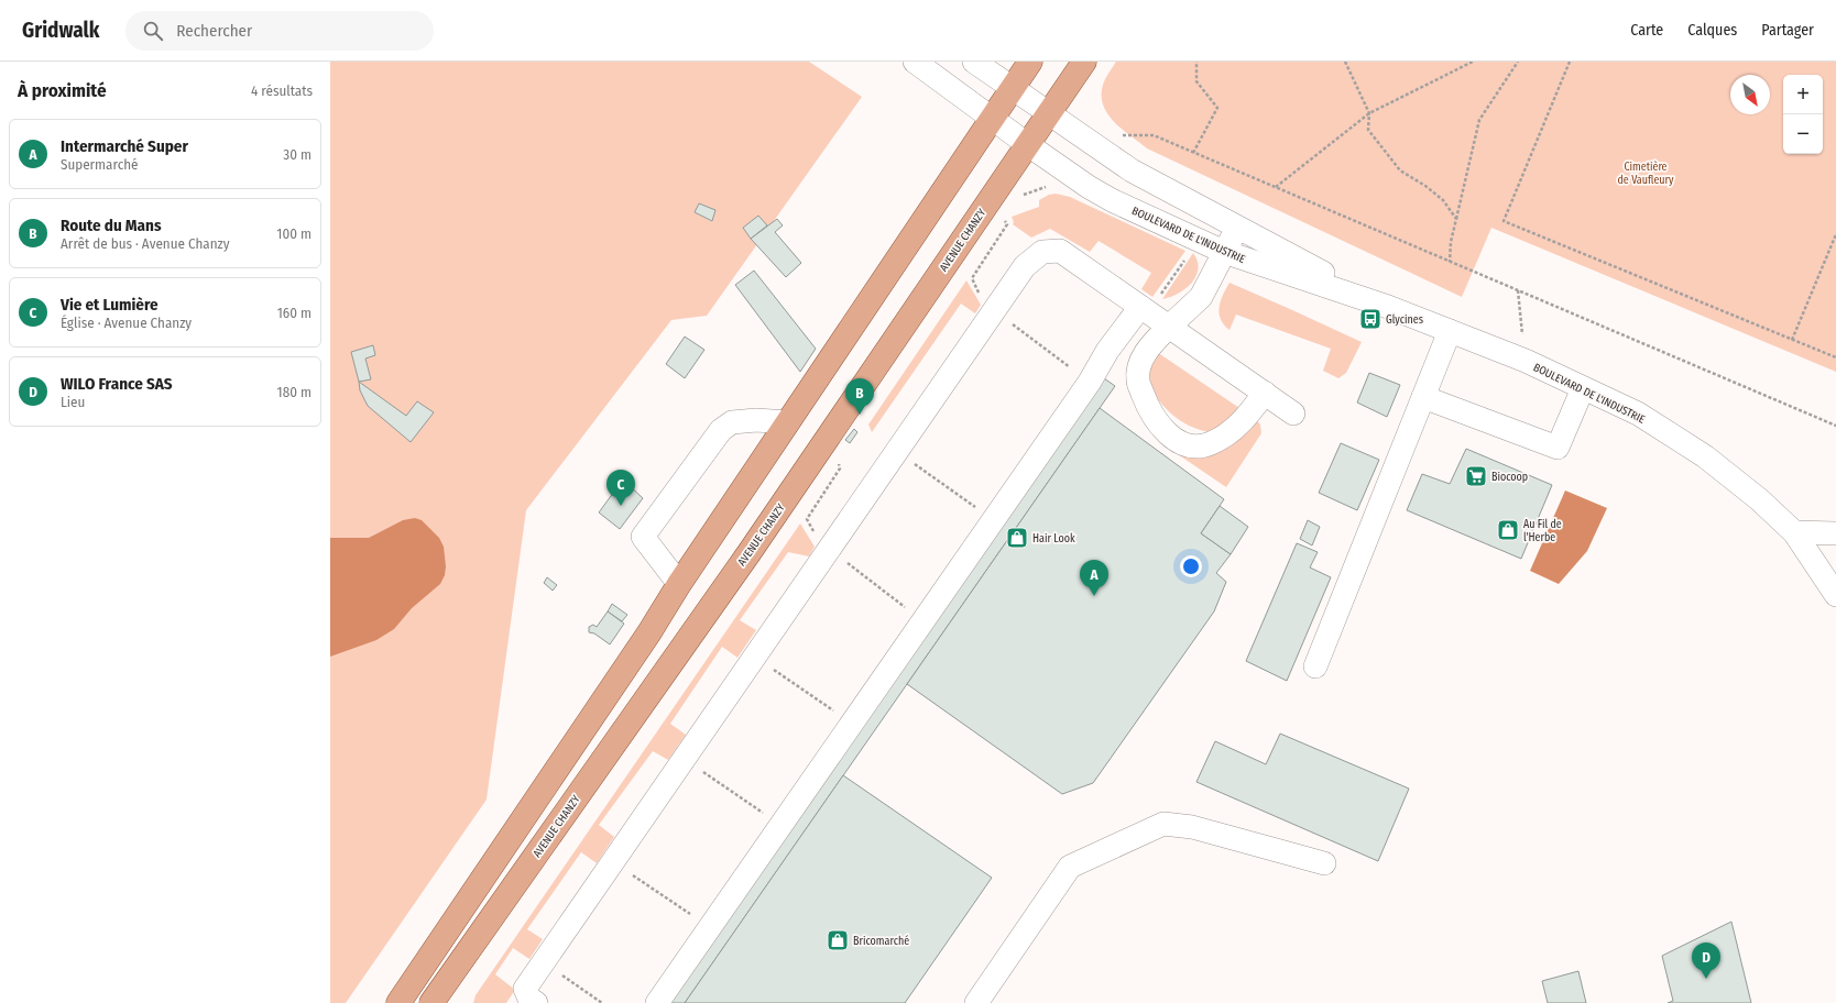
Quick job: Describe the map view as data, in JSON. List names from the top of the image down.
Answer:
{
  "streets": {
    "main road": ["AVENUE CHANZY"],
    "street": ["BOULEVARD DE L'INDUSTRIE"]
  },
  "crossings": [
    ["BOULEVARD DE L'INDUSTRIE", "AVENUE CHANZY"]
  ],
  "parks": ["Cimetière de Vaufleury"],
  "places": {
    "bus stop": ["Glycines"],
    "supermarket": ["Biocoop"],
    "shop": ["Au Fil de l'Herbe", "Hair Look", "Bricomarché"]
  },
  "north": "bottom right",
  "page": {
    "header": "Gridwalk",
    "search": "Rechercher",
    "nav": ["Carte", "Calques", "Partager"],
    "heading": ["À proximité", "4 résultats"],
    "map_buttons": ["+", "−"],
    "list": [
      {
        "mark": "A",
        "name": "Intermarché Super",
        "note": "Supermarché",
        "value": "30 m"
      },
      {
        "mark": "B",
        "name": "Route du Mans",
        "note": "Arrêt de bus · Avenue Chanzy",
        "value": "100 m"
      },
      {
        "mark": "C",
        "name": "Vie et Lumière",
        "note": "Église · Avenue Chanzy",
        "value": "160 m"
      },
      {
        "mark": "D",
        "name": "WILO France SAS",
        "note": "Lieu",
        "value": "180 m"
      }
    ],
    "pins": [
      "B",
      "C",
      "A",
      "D"
    ]
  }
}
